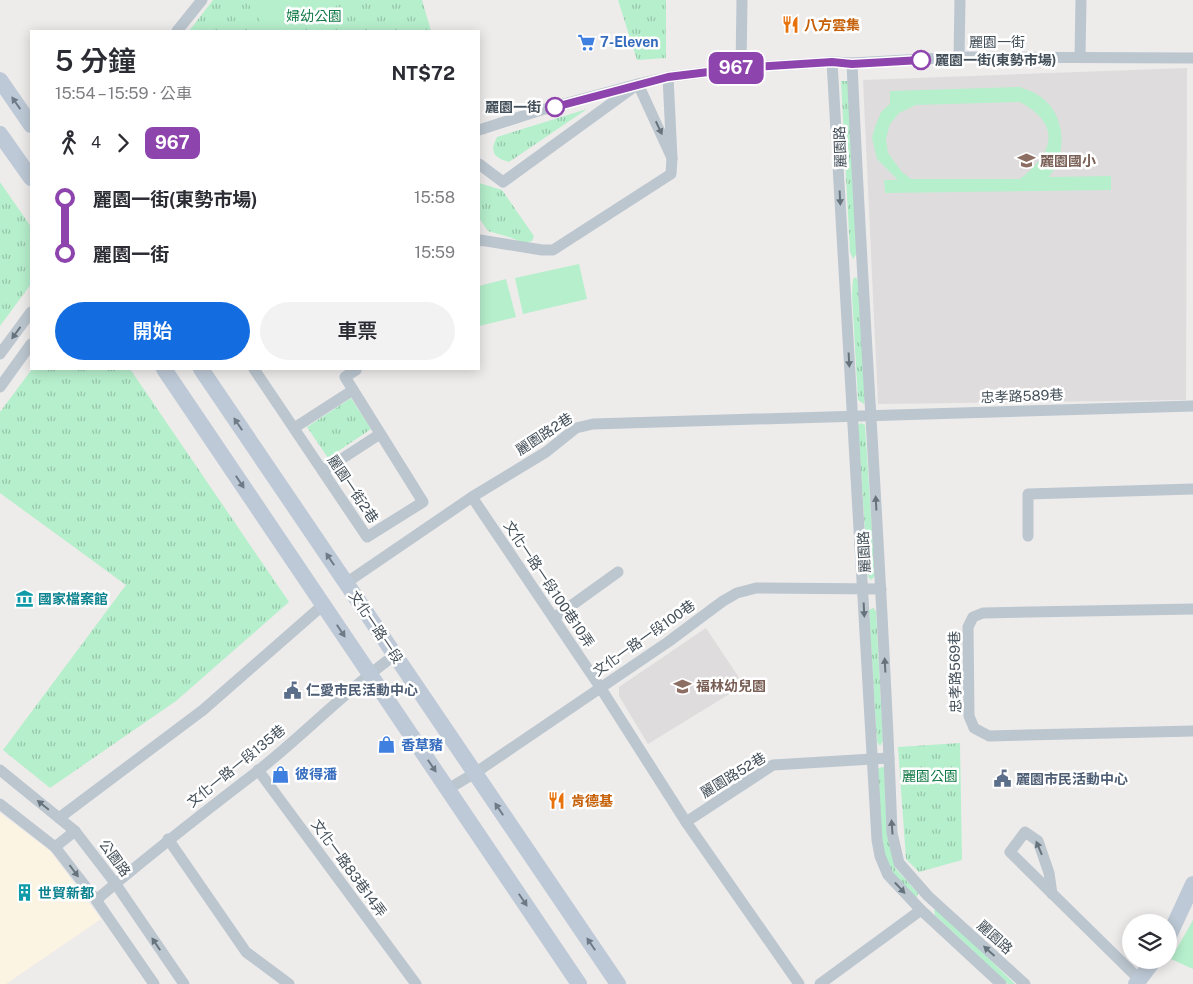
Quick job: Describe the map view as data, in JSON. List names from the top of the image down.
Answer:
{
  "streets": {
    "main road": ["文化一路一段"],
    "street": [
      "麗園一街",
      "麗園路",
      "忠孝路589巷",
      "麗園路2巷",
      "麗園一街2巷",
      "文化一路一段100巷10弄",
      "文化一路一段100巷",
      "忠孝路569巷",
      "文化一路一段135巷",
      "麗園路52巷",
      "公園路",
      "文化一路83巷14弄"
    ]
  },
  "crossings": [
    ["麗園一街", "麗園路"],
    ["麗園路", "忠孝路589巷"],
    ["麗園路", "麗園路2巷"],
    ["麗園路", "文化一路一段100巷"],
    ["麗園路", "麗園路52巷"],
    ["忠孝路589巷", "麗園路2巷"],
    ["麗園路2巷", "文化一路一段100巷10弄"],
    ["麗園路2巷", "文化一路一段"],
    ["文化一路一段100巷10弄", "文化一路一段100巷"],
    ["文化一路一段100巷10弄", "麗園路52巷"],
    ["文化一路一段", "文化一路一段100巷"],
    ["文化一路一段", "文化一路一段135巷"],
    ["文化一路一段135巷", "公園路"],
    ["文化一路一段135巷", "文化一路83巷14弄"]
  ],
  "parks": ["婦幼公園", "麗園公園"],
  "places": {
    "restaurant": ["八方雲集", "肯德基"],
    "supermarket": ["7-Eleven"],
    "other": ["麗園一街(東勢市場)", "麗園一街"],
    "school or university": ["麗園國小", "福林幼兒園"],
    "museum": ["國家檔案館"],
    "public building": ["仁愛市民活動中心", "麗園市民活動中心"],
    "shop": ["香草豬", "彼得潘"],
    "building": ["世貿新都"]
  },
  "lines": ["bus line 967"],
  "page": {
    "on_map": "967",
    "heading": ["5 分鐘", "15:54 – 15:59 · 公車", "NT$72"],
    "legs": ["4", "967"],
    "list": [
      {
        "name": "麗園一街(東勢市場)",
        "value": "15:58"
      },
      {
        "name": "麗園一街",
        "value": "15:59"
      }
    ],
    "buttons": ["開始", "車票"]
  }
}
